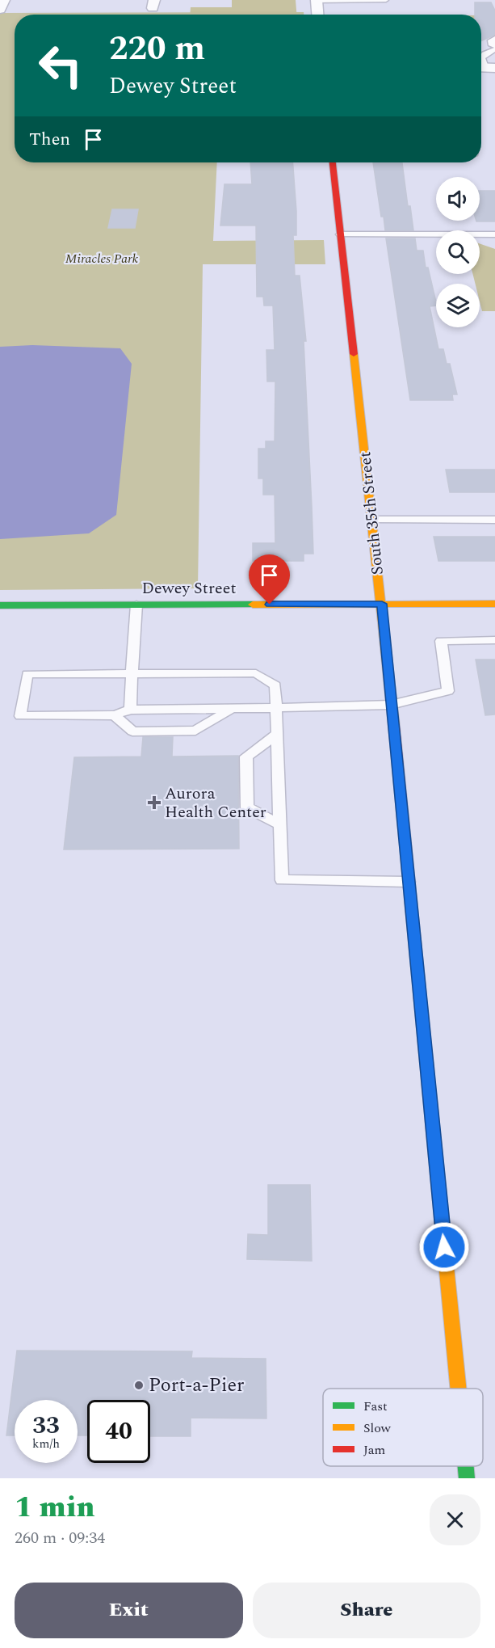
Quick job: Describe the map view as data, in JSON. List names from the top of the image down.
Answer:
{
  "streets": {
    "street": ["South 35th Street", "Dewey Street"]
  },
  "crossings": [
    ["South 35th Street", "Dewey Street"]
  ],
  "parks": ["Miracles Park"],
  "places": {
    "health": ["Aurora Health Center"],
    "other": ["Port-a-Pier"]
  },
  "legend": ["Fast", "Slow", "Jam"],
  "page": {
    "turn": ["220 m", "Dewey Street"],
    "then": "Then",
    "speed": "33 km/h",
    "limit": "40",
    "heading": ["1 min", "260 m · 09:34"],
    "buttons": ["Exit", "Share"]
  }
}
